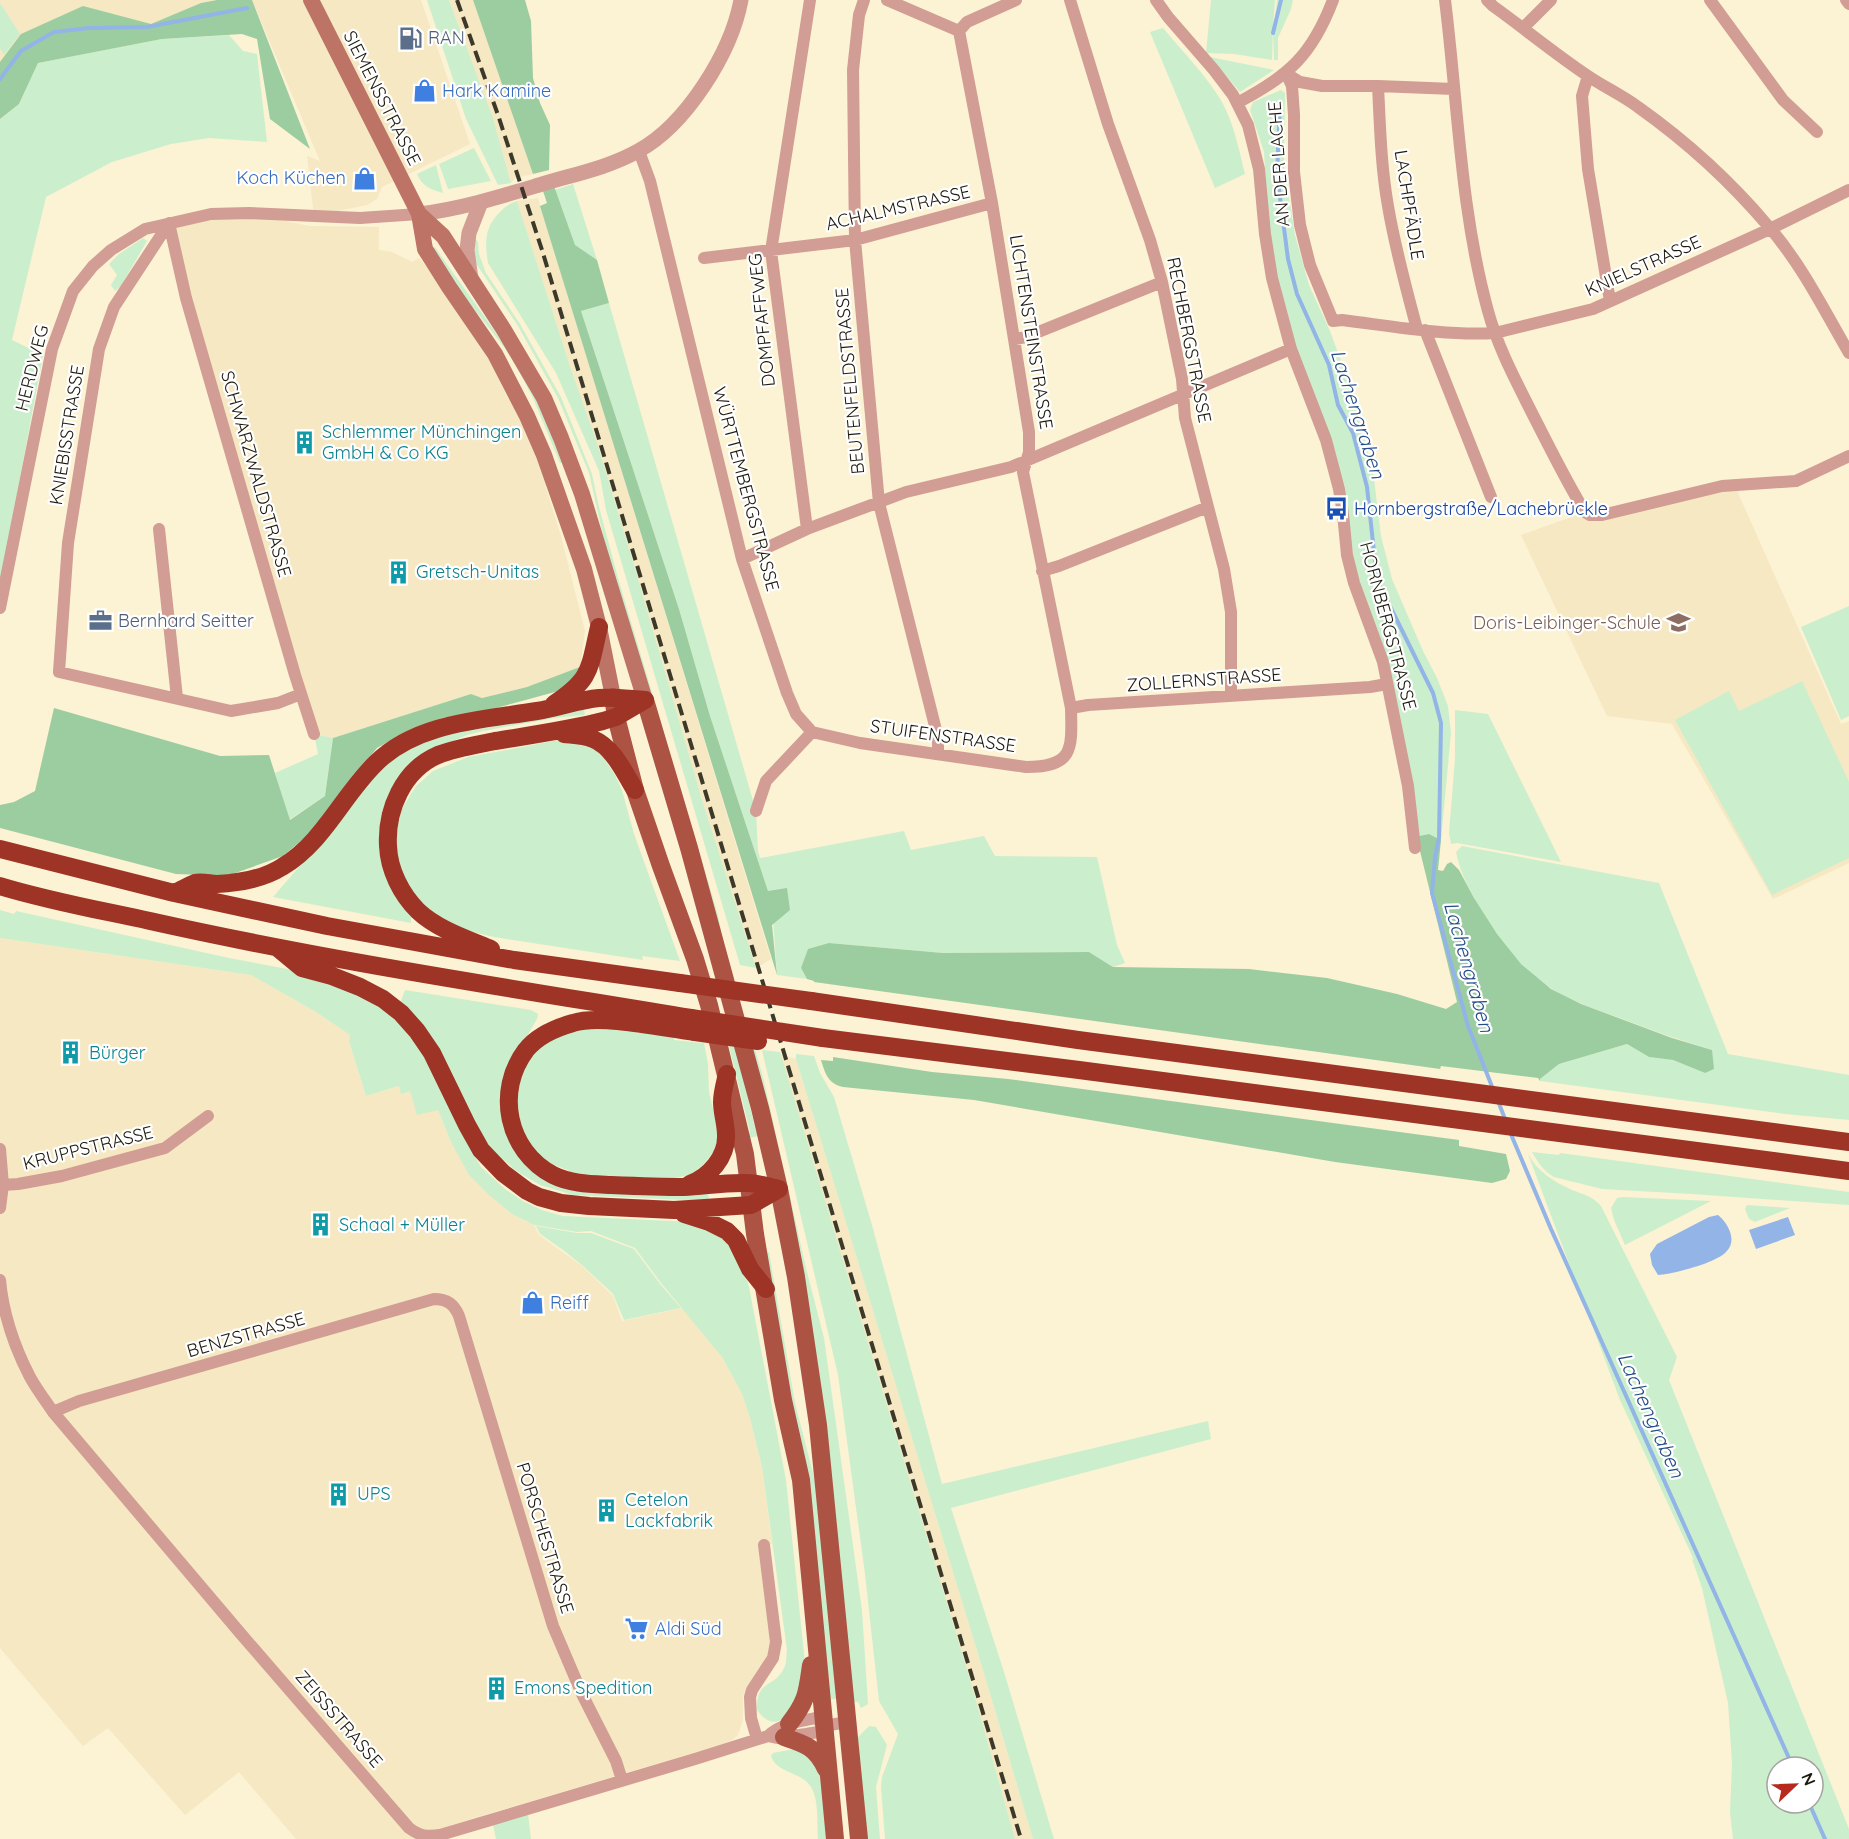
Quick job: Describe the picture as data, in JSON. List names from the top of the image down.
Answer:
{
  "streets": {
    "main road": ["SIEMENSSTRASSE"],
    "street": [
      "AN DER LACHE",
      "LACHPFÄDLE",
      "ACHALMSTRASSE",
      "KNIELSTRASSE",
      "DOMPFAFFWEG",
      "LICHTENSTEINSTRASSE",
      "RECHBERGSTRASSE",
      "HERDWEG",
      "BEUTENFELDSTRASSE",
      "KNIEBISSTRASSE",
      "SCHWARZWALDSTRASSE",
      "WÜRTTEMBERGSTRASSE",
      "HORNBERGSTRASSE",
      "ZOLLERNSTRASSE",
      "STUIFENSTRASSE",
      "KRUPPSTRASSE",
      "BENZSTRASSE",
      "PORSCHESTRASSE",
      "ZEISSSTRASSE"
    ]
  },
  "crossings": [
    ["SIEMENSSTRASSE", "HERDWEG"],
    ["AN DER LACHE", "KNIELSTRASSE"],
    ["AN DER LACHE", "HORNBERGSTRASSE"],
    ["LACHPFÄDLE", "KNIELSTRASSE"],
    ["ACHALMSTRASSE", "DOMPFAFFWEG"],
    ["ACHALMSTRASSE", "LICHTENSTEINSTRASSE"],
    ["ACHALMSTRASSE", "BEUTENFELDSTRASSE"],
    ["LICHTENSTEINSTRASSE", "ZOLLERNSTRASSE"],
    ["LICHTENSTEINSTRASSE", "STUIFENSTRASSE"],
    ["RECHBERGSTRASSE", "ZOLLERNSTRASSE"],
    ["HERDWEG", "KNIEBISSTRASSE"],
    ["HERDWEG", "SCHWARZWALDSTRASSE"],
    ["BEUTENFELDSTRASSE", "STUIFENSTRASSE"],
    ["KNIEBISSTRASSE", "SCHWARZWALDSTRASSE"],
    ["WÜRTTEMBERGSTRASSE", "STUIFENSTRASSE"],
    ["HORNBERGSTRASSE", "ZOLLERNSTRASSE"],
    ["ZOLLERNSTRASSE", "STUIFENSTRASSE"],
    ["BENZSTRASSE", "PORSCHESTRASSE"],
    ["BENZSTRASSE", "ZEISSSTRASSE"],
    ["PORSCHESTRASSE", "ZEISSSTRASSE"]
  ],
  "water": ["Lachengraben"],
  "places": {
    "fuel station": ["RAN"],
    "shop": ["Hark Kamine", "Koch Küchen", "Reiff"],
    "building": [
      "Schlemmer Münchingen GmbH & Co KG",
      "Gretsch-Unitas",
      "Bürger",
      "Schaal + Müller",
      "UPS",
      "Cetelon Lackfabrik",
      "Emons Spedition"
    ],
    "bus stop": ["Hornbergstraße/Lachebrückle"],
    "office": ["Bernhard Seitter"],
    "school or university": ["Doris-Leibinger-Schule"],
    "supermarket": ["Aldi Süd"]
  },
  "north": "top right"
}
